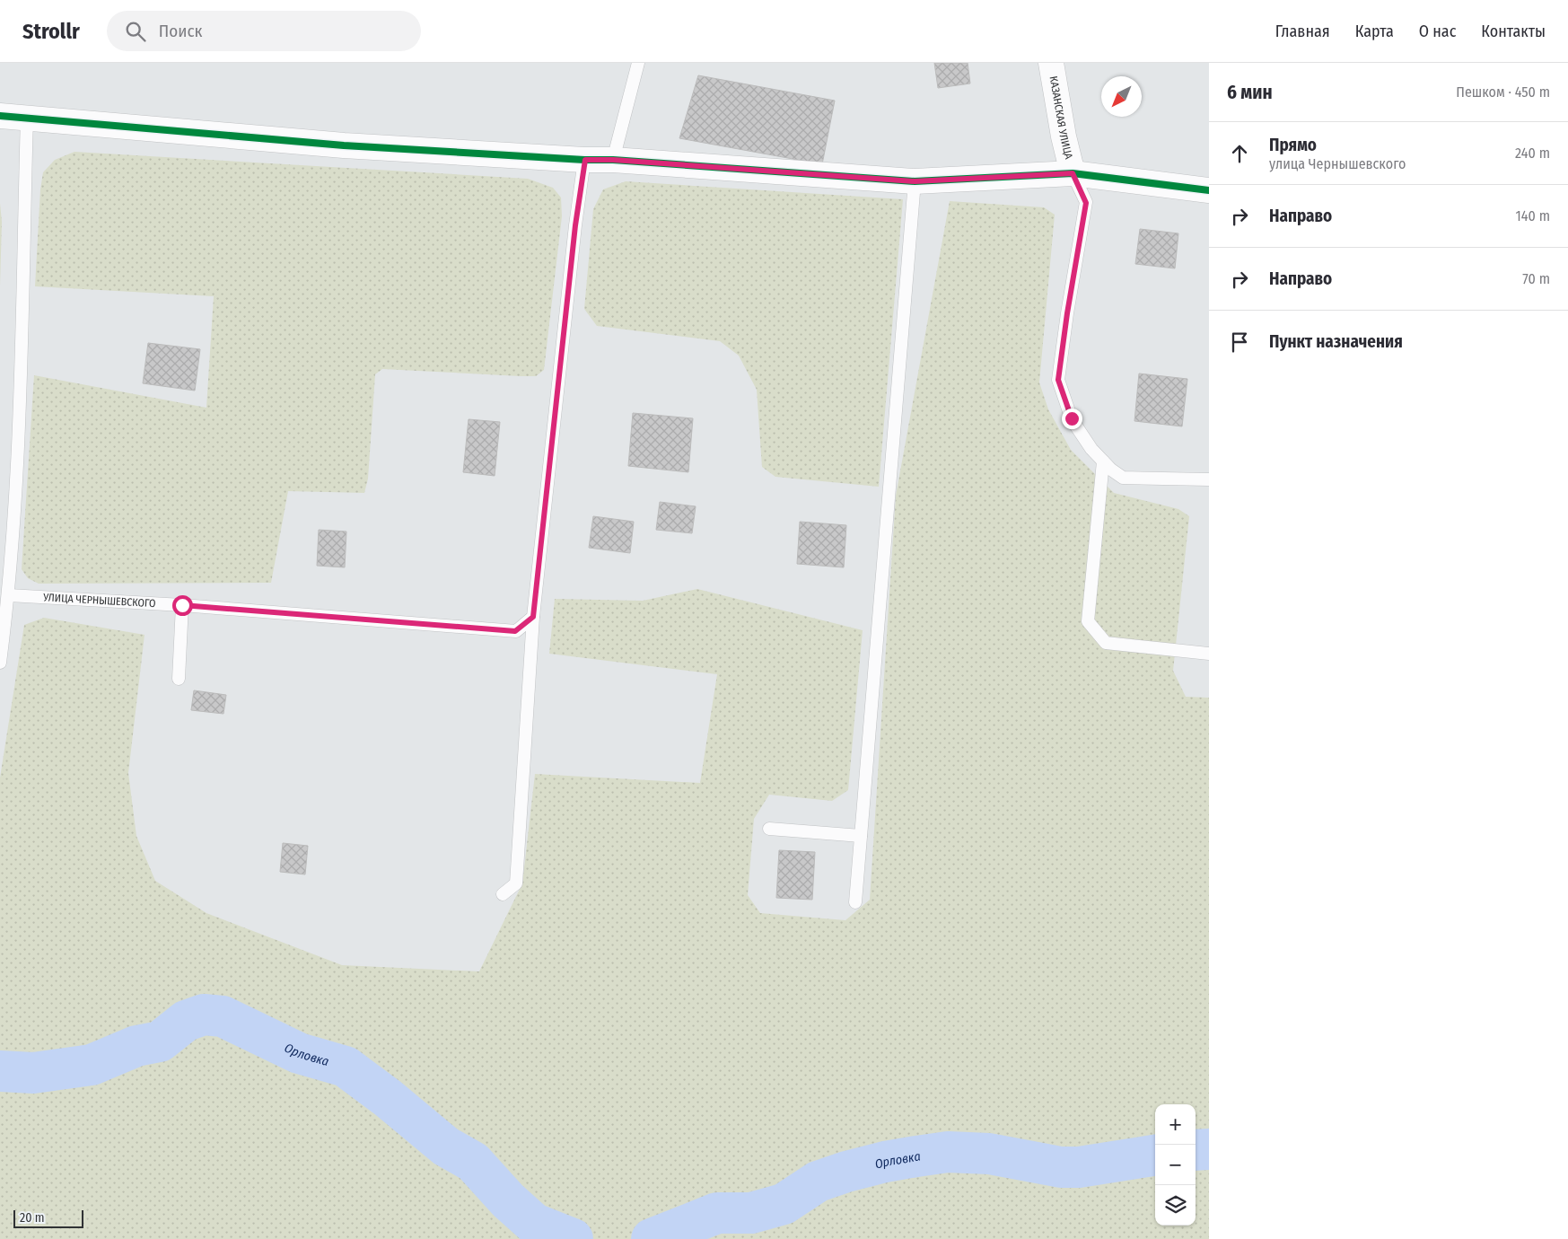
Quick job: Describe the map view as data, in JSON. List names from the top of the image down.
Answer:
{
  "streets": {
    "street": ["КАЗАНСКАЯ УЛИЦА"],
    "lane": ["УЛИЦА ЧЕРНЫШЕВСКОГО"]
  },
  "water": ["Орловка"],
  "scale_bar": "20 m",
  "north": "bottom left",
  "page": {
    "header": "Strollr",
    "search": "Поиск",
    "nav": [
      "Главная",
      "Карта",
      "О нас",
      "Контакты"
    ],
    "heading": ["6 мин", "Пешком · 450 m"],
    "list": [
      ["Прямо", "улица Чернышевского", "240 m"],
      ["Направо", "140 m"],
      ["Направо", "70 m"],
      "Пункт назначения"
    ],
    "map_buttons": ["+", "−"],
    "scale": "20 m"
  }
}
